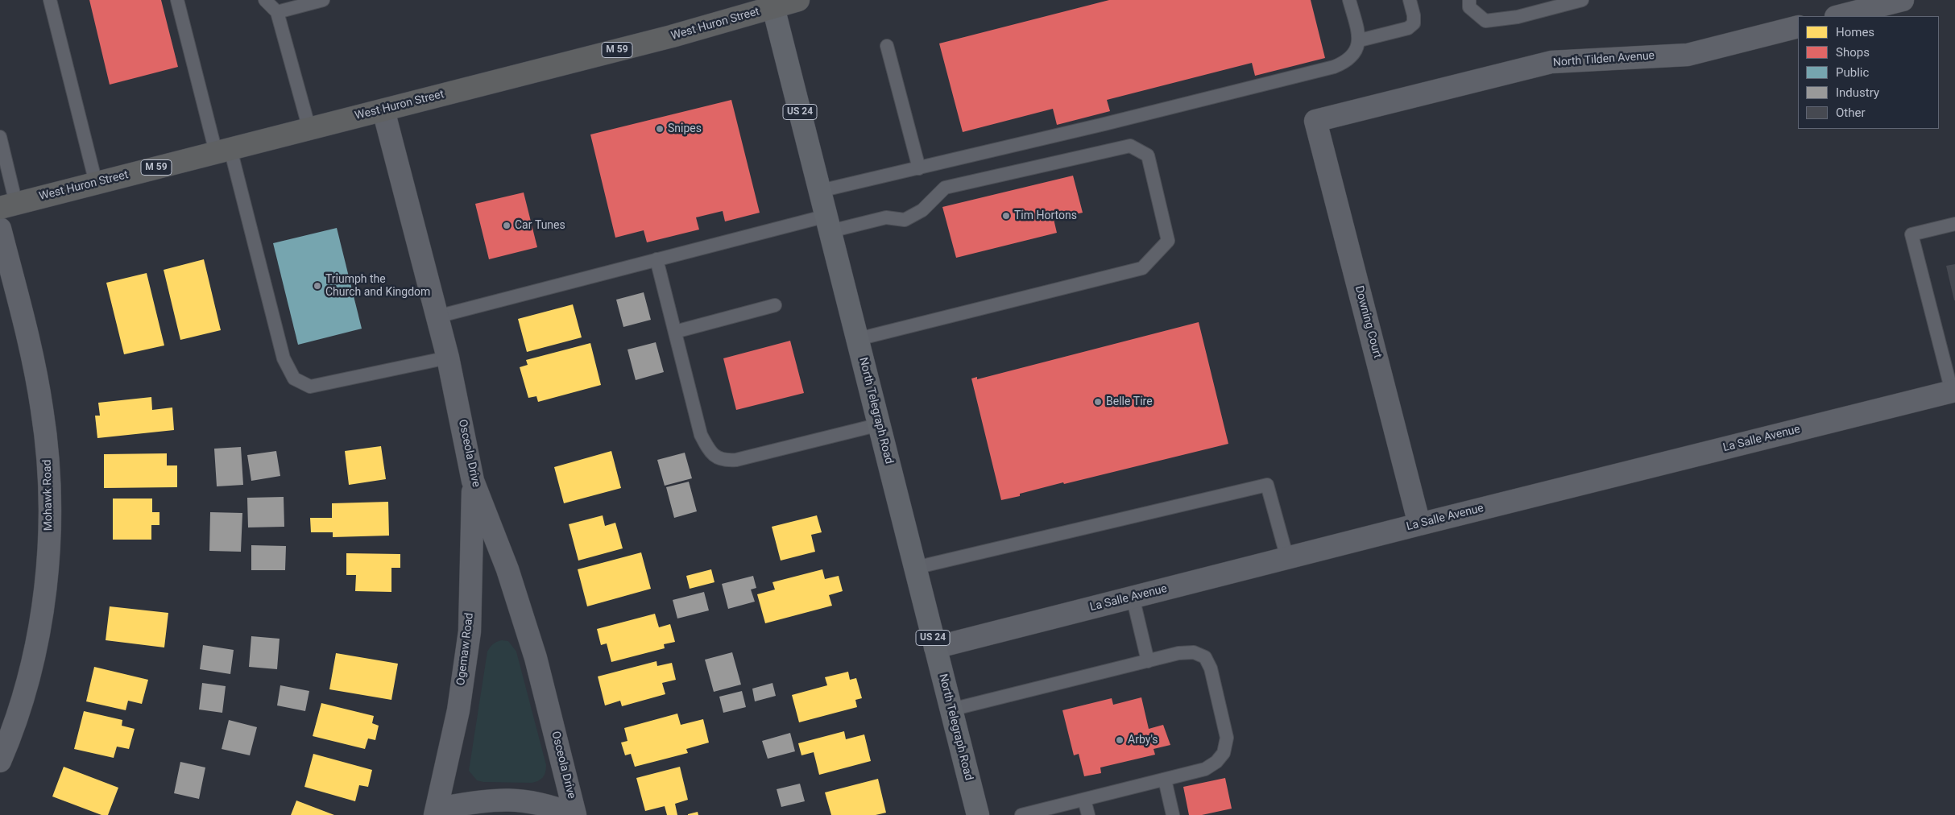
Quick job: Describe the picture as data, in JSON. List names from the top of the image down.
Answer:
{
  "streets": {
    "highway": ["West Huron Street", "M 59"],
    "main road": ["US 24", "North Telegraph Road"],
    "street": [
      "North Tilden Avenue",
      "Downing Court",
      "La Salle Avenue",
      "Osceola Drive",
      "Mohawk Road",
      "Ogemaw Road"
    ]
  },
  "crossings": [
    ["West Huron Street", "North Telegraph Road"],
    ["West Huron Street", "Osceola Drive"],
    ["North Tilden Avenue", "Downing Court"],
    ["Downing Court", "La Salle Avenue"],
    ["North Telegraph Road", "La Salle Avenue"],
    ["Osceola Drive", "Ogemaw Road"]
  ],
  "places": [
    "Snipes",
    "Tim Hortons",
    "Car Tunes",
    "Triumph the Church and Kingdom",
    "Belle Tire",
    "Arby's"
  ],
  "legend": [
    "Homes",
    "Shops",
    "Public",
    "Industry",
    "Other"
  ]
}
